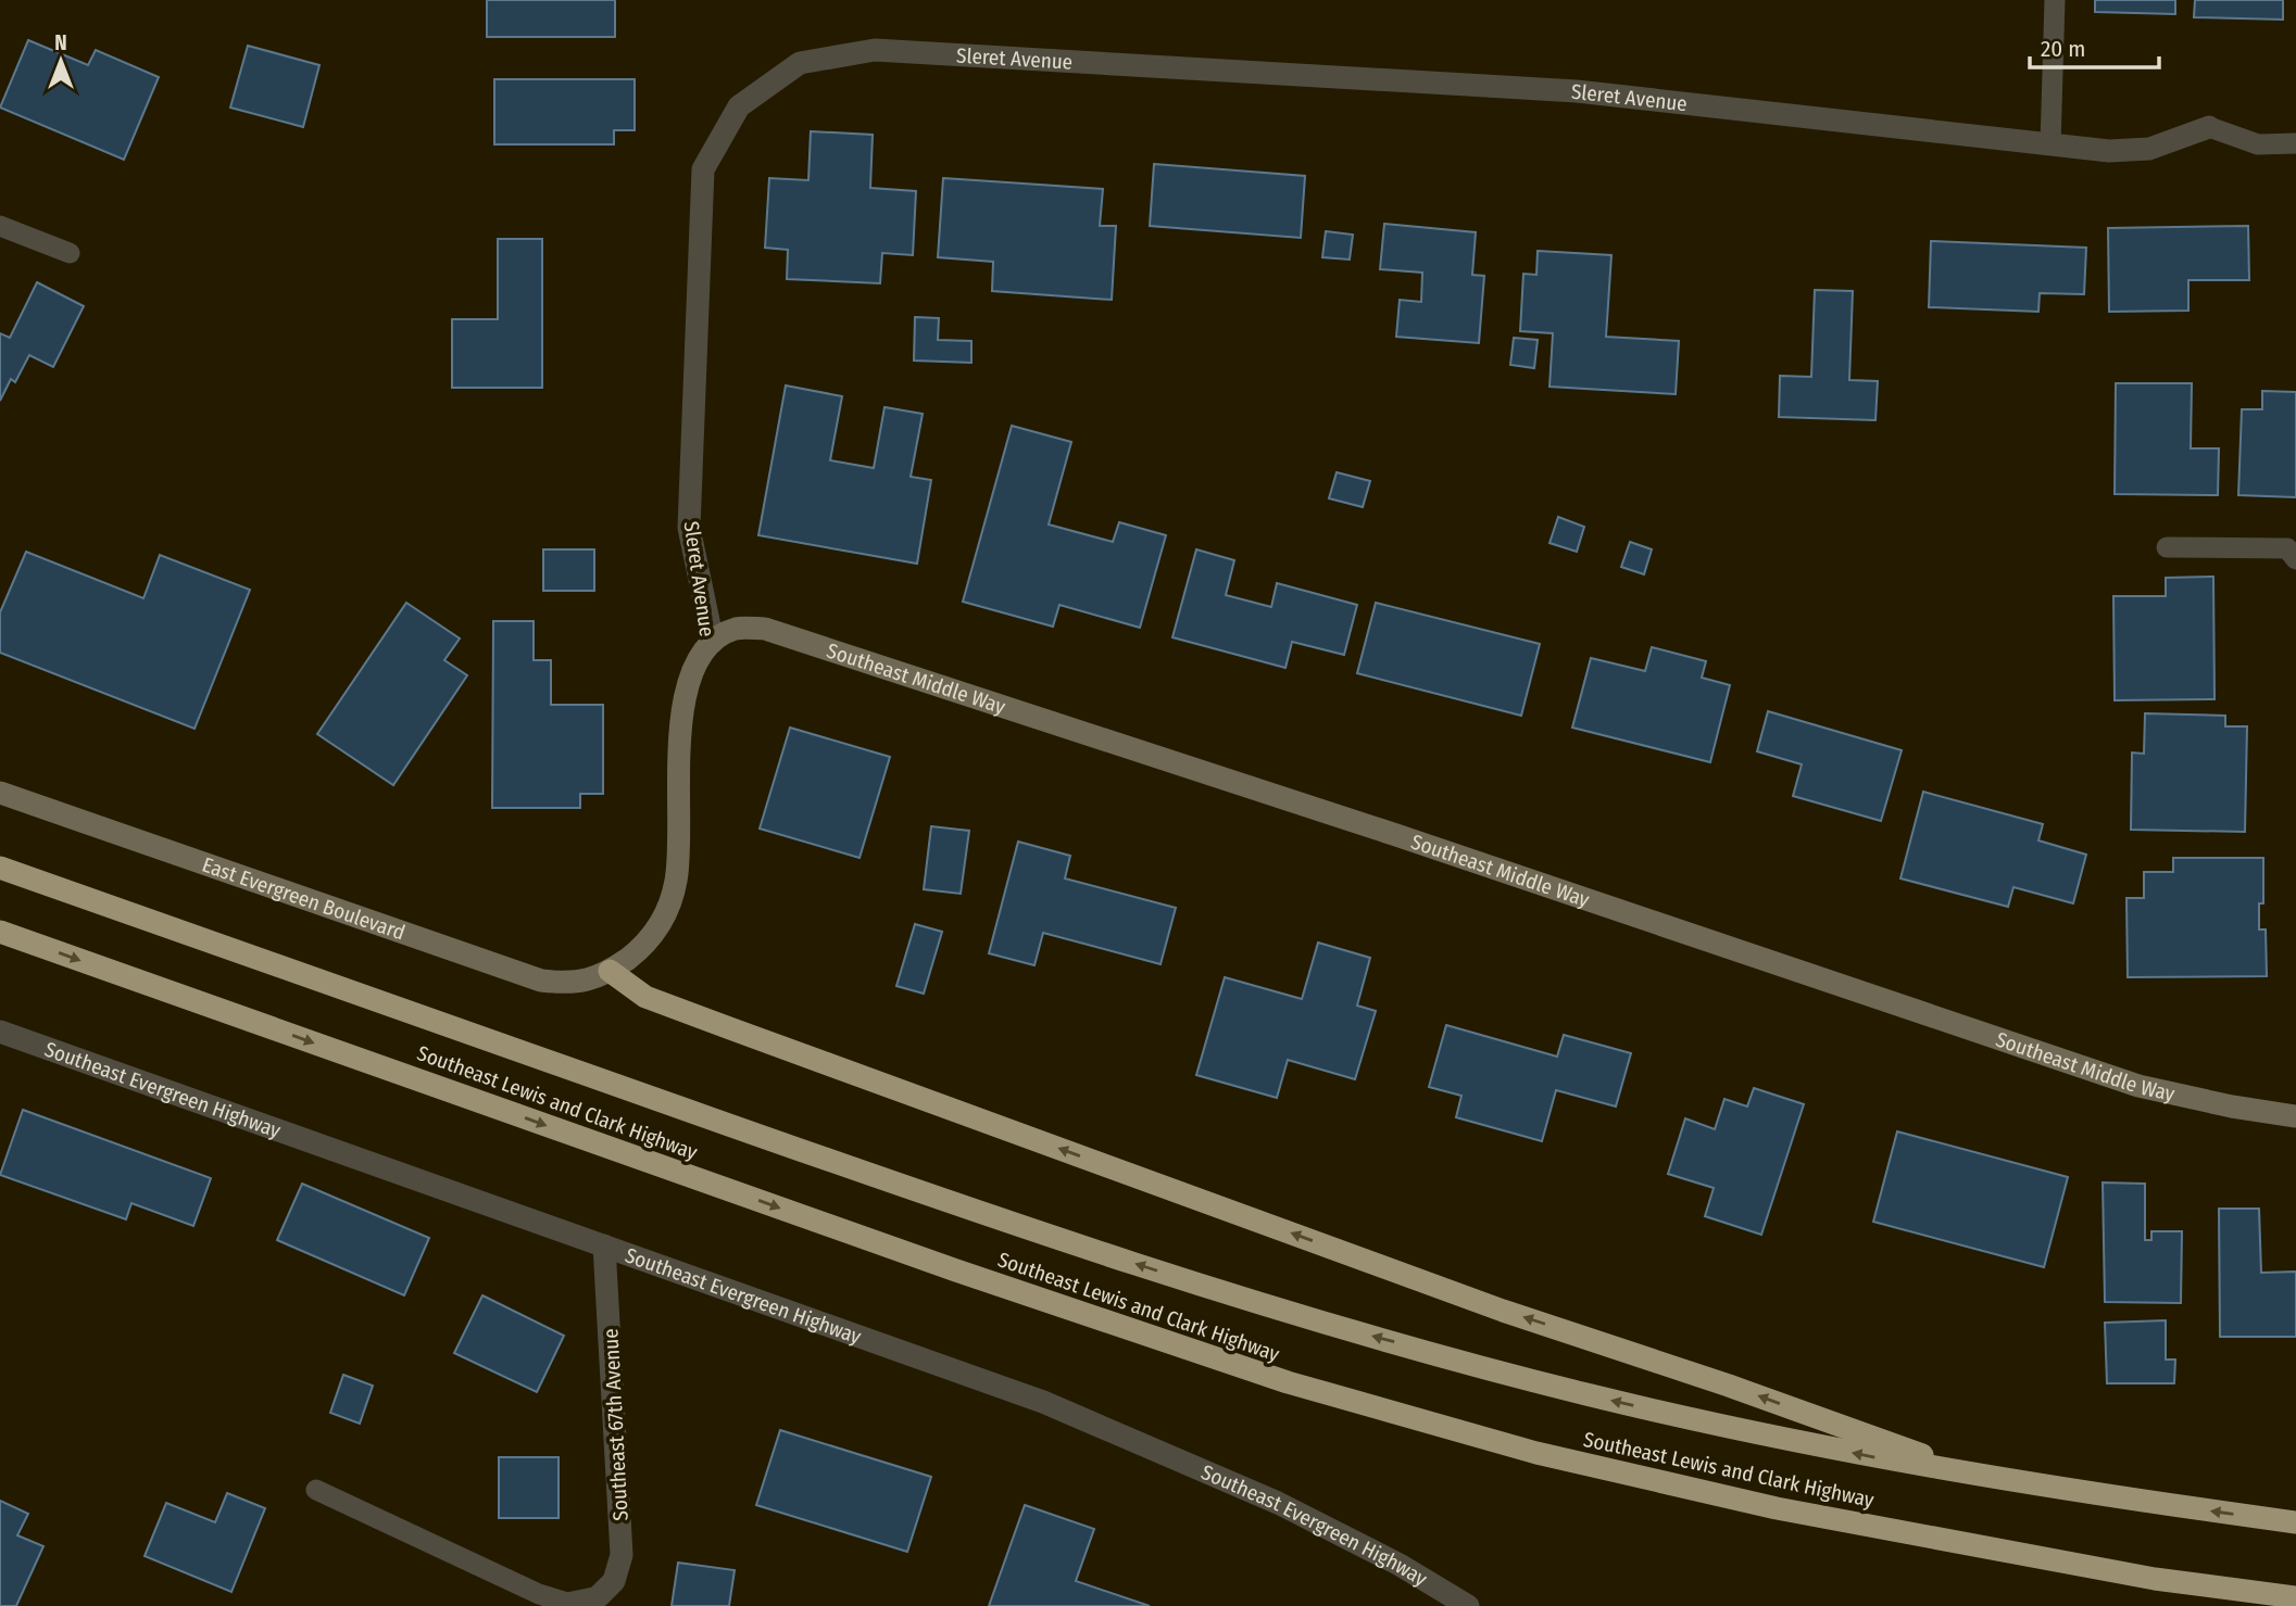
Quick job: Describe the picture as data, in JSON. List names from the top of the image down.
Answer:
{
  "streets": {
    "highway": ["Southeast Lewis and Clark Highway"],
    "street": [
      "Sleret Avenue",
      "Southeast Middle Way",
      "East Evergreen Boulevard",
      "Southeast Evergreen Highway",
      "Southeast 67th Avenue"
    ]
  },
  "crossings": [
    ["Sleret Avenue", "Southeast Middle Way"],
    ["Sleret Avenue", "East Evergreen Boulevard"],
    ["Southeast Evergreen Highway", "Southeast 67th Avenue"]
  ],
  "scale_bar": "20 m",
  "north": "top"
}
